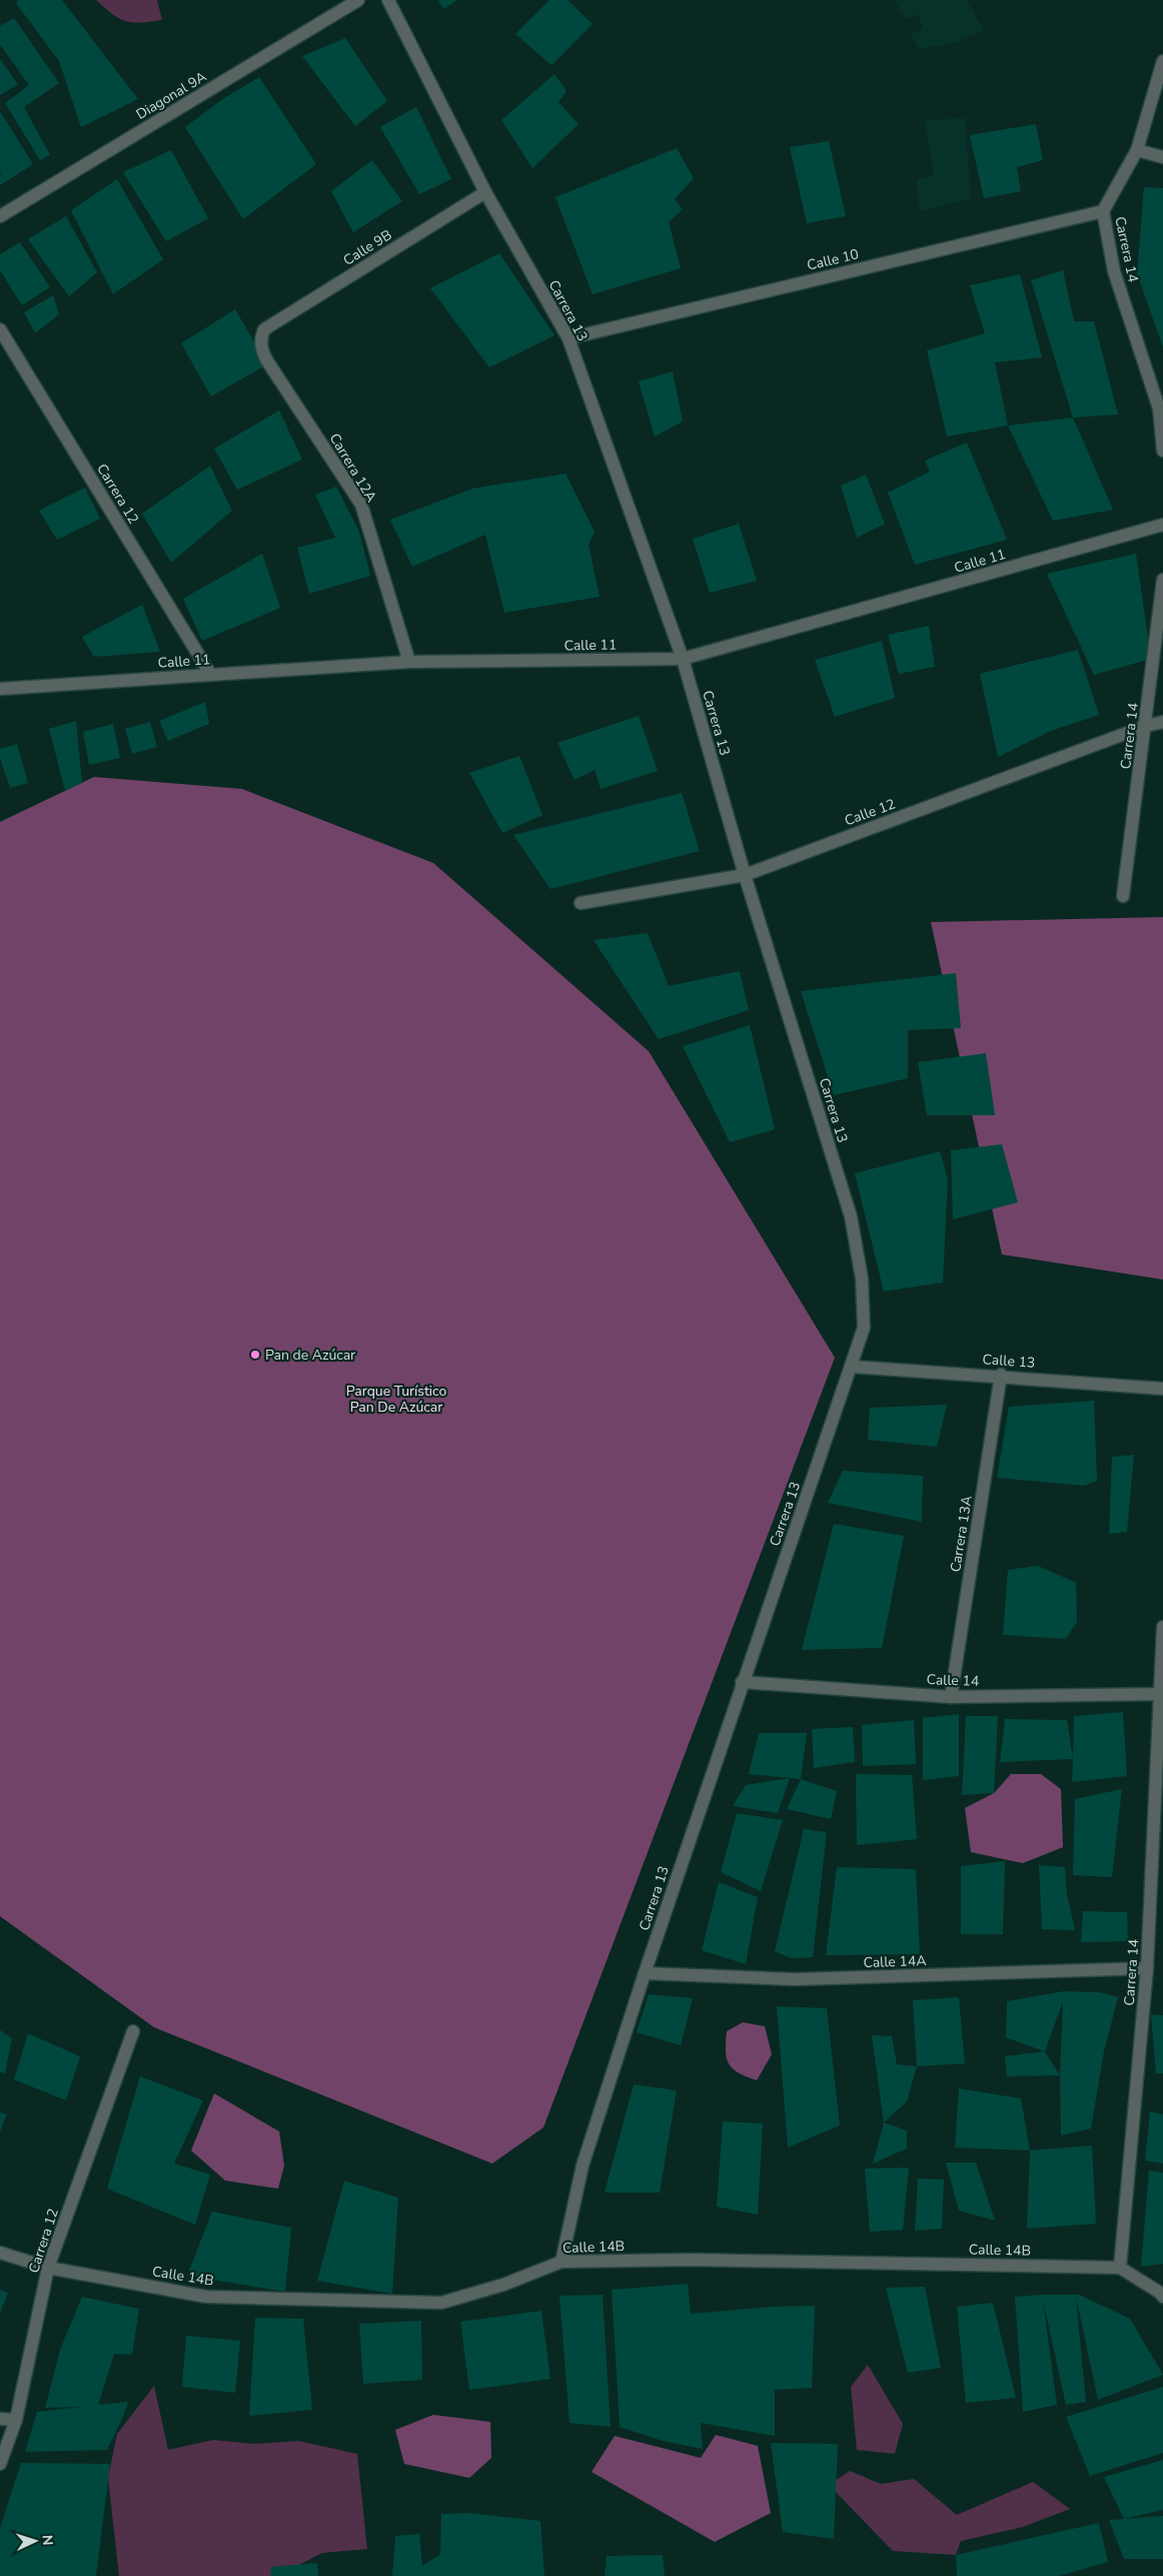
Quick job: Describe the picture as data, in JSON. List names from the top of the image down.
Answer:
{
  "streets": {
    "street": [
      "Diagonal 9A",
      "Calle 9B",
      "Carrera 14",
      "Calle 10",
      "Carrera 13",
      "Carrera 12A",
      "Carrera 12",
      "Calle 11",
      "Calle 12",
      "Calle 13",
      "Carrera 13A",
      "Calle 14",
      "Calle 14A",
      "Calle 14B"
    ]
  },
  "crossings": [
    ["Calle 9B", "Carrera 13"],
    ["Calle 9B", "Carrera 12A"],
    ["Carrera 14", "Calle 10"],
    ["Carrera 14", "Calle 12"],
    ["Carrera 14", "Calle 14"],
    ["Carrera 14", "Calle 14A"],
    ["Carrera 14", "Calle 14B"],
    ["Calle 10", "Carrera 13"],
    ["Carrera 13", "Calle 11"],
    ["Carrera 13", "Calle 12"],
    ["Carrera 13", "Calle 13"],
    ["Carrera 13", "Calle 14"],
    ["Carrera 13", "Calle 14A"],
    ["Carrera 13", "Calle 14B"],
    ["Carrera 12A", "Calle 11"],
    ["Carrera 12", "Calle 11"],
    ["Carrera 12", "Calle 14B"],
    ["Calle 13", "Carrera 13A"],
    ["Carrera 13A", "Calle 14"]
  ],
  "parks": ["Parque Turístico Pan De Azúcar"],
  "places": ["Pan de Azúcar"],
  "north": "right"
}
